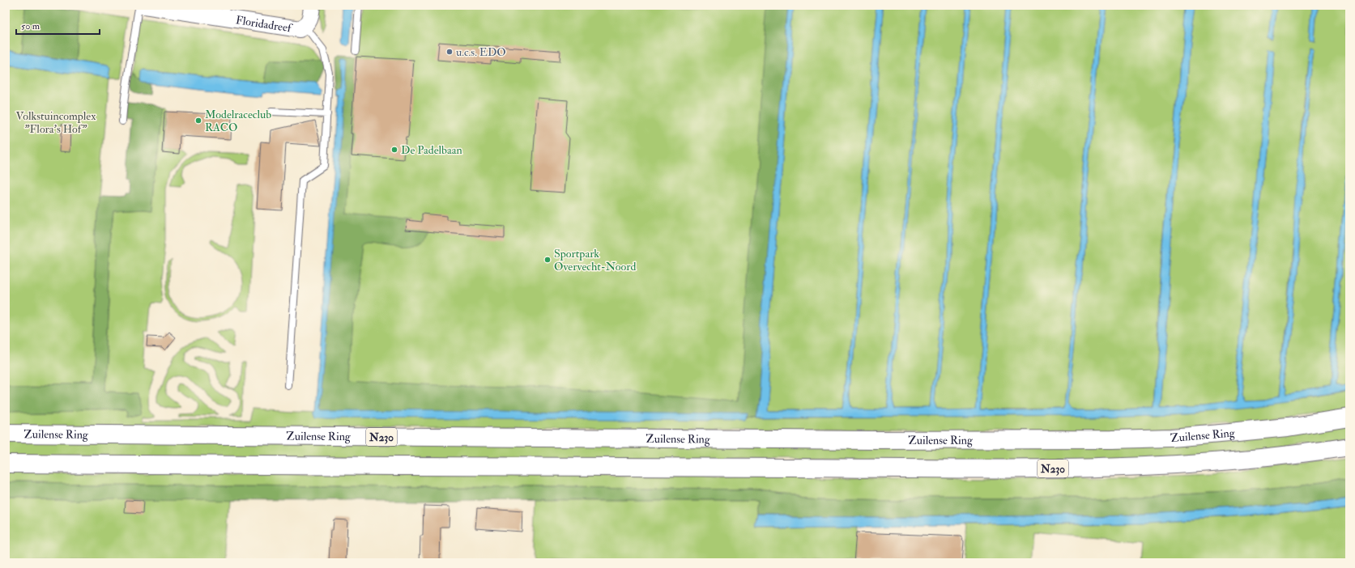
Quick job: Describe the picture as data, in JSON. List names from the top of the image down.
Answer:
{
  "streets": {
    "main road": ["Zuilense Ring", "N230"],
    "street": ["Floridadreef"]
  },
  "parks": ["Volkstuincomplex \"Flora's Hof\""],
  "places": [
    "u.c.s. EDO",
    "Modelraceclub RACO",
    "De Padelbaan",
    "Sportpark Overvecht-Noord"
  ],
  "scale_bar": "50 m"
}
